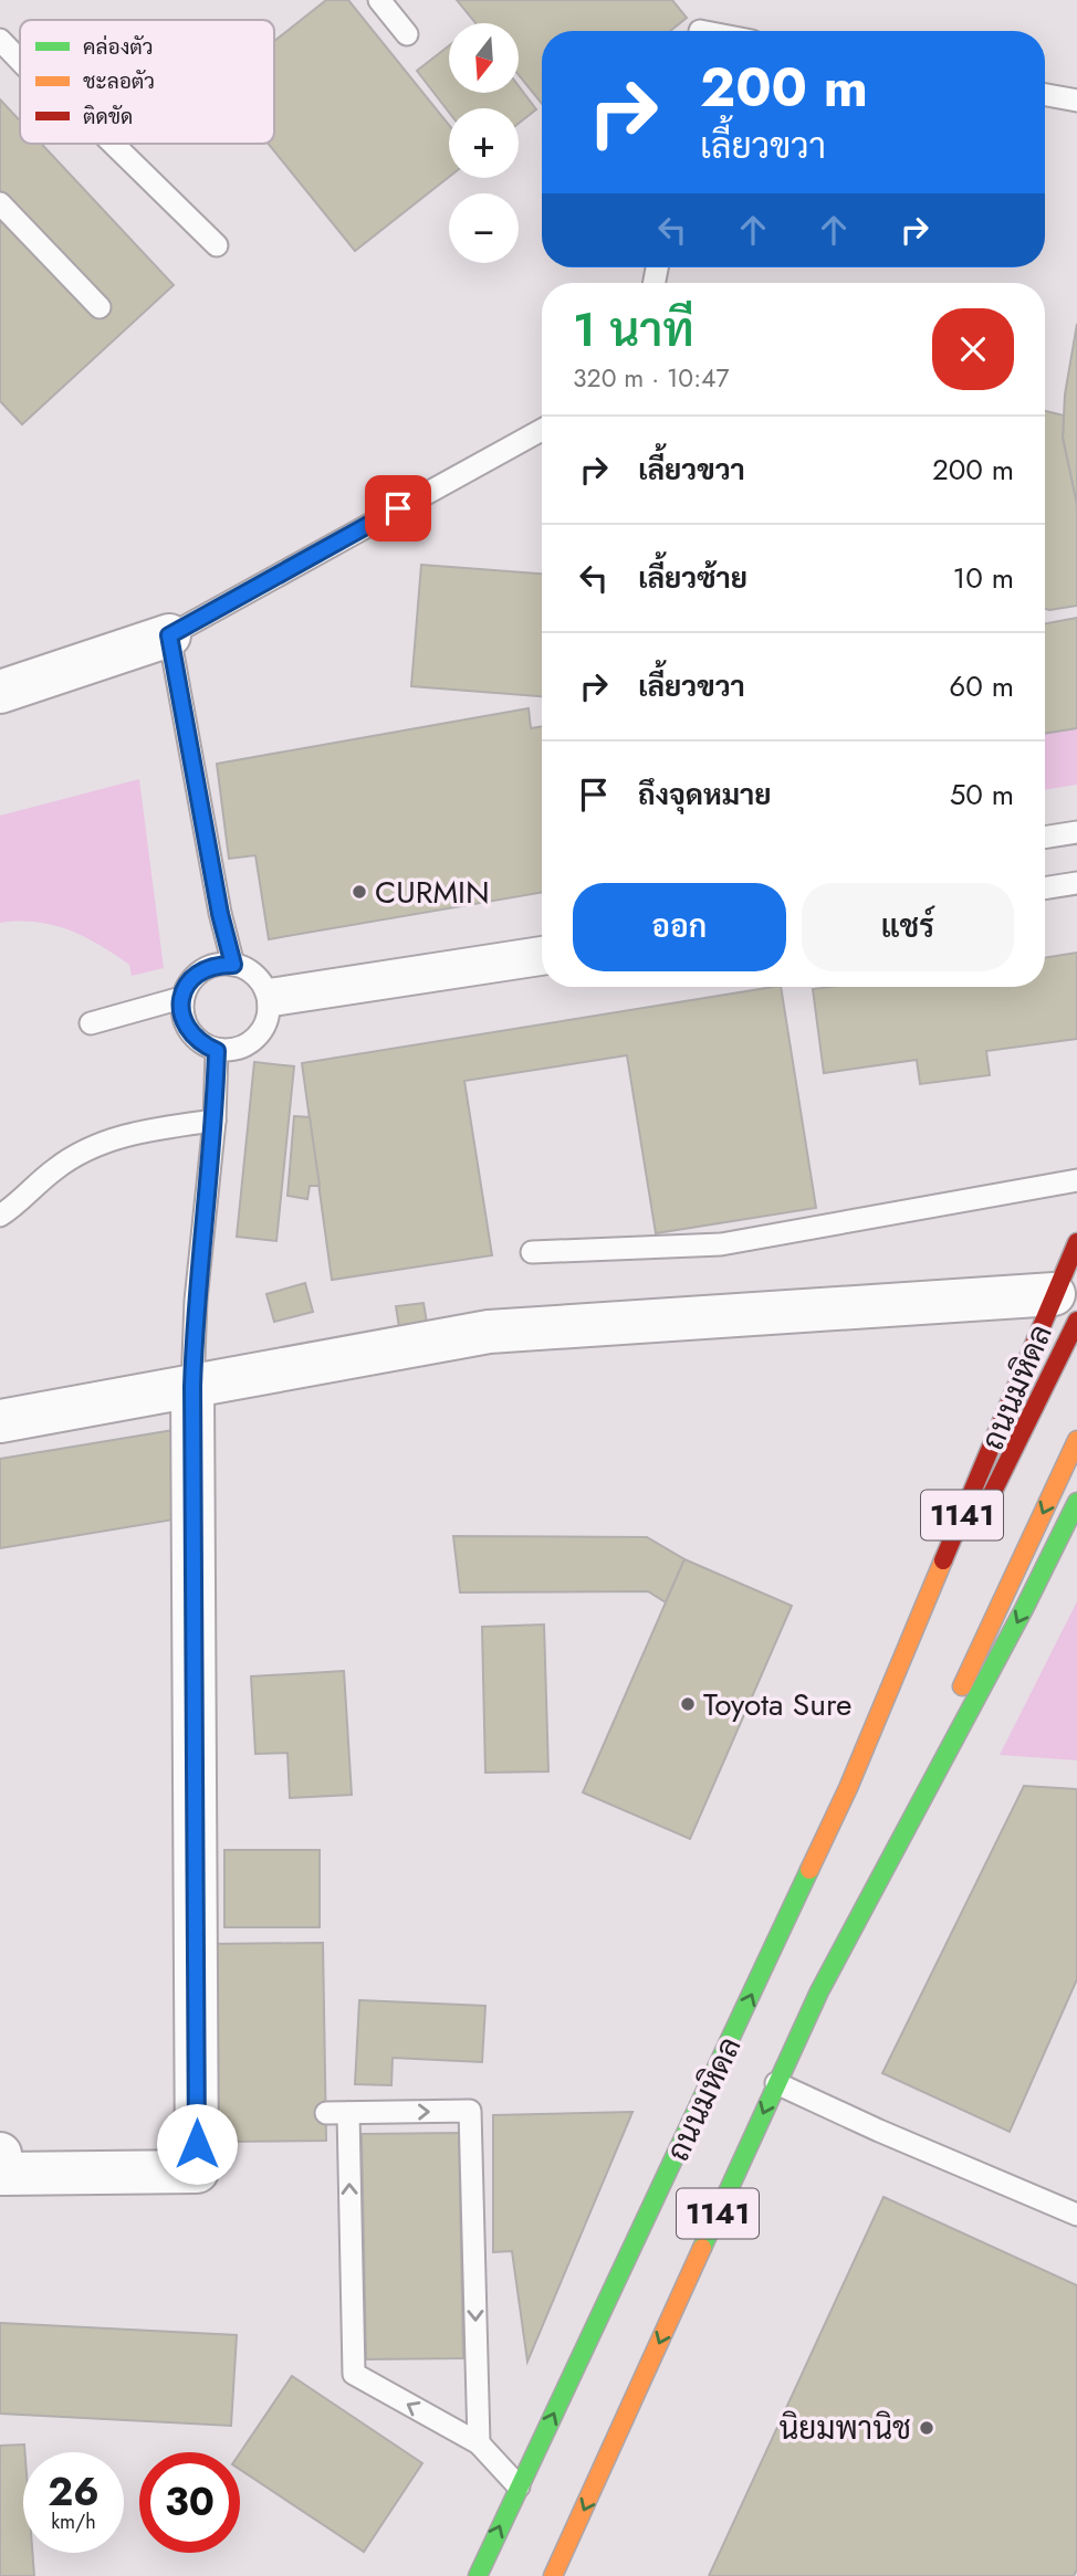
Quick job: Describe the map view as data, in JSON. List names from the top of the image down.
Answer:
{
  "streets": {
    "main road": ["ถนนมหิดล", "1141"]
  },
  "places": ["CURMIN", "Toyota Sure", "นิยมพานิช"],
  "legend": ["คล่องตัว", "ชะลอตัว", "ติดขัด"],
  "north": "bottom",
  "page": {
    "map_buttons": ["+", "−"],
    "turn": ["200 m", "เลี้ยวขวา"],
    "heading": ["1 นาที", "320 m · 10:47"],
    "list": [
      {
        "name": "เลี้ยวขวา",
        "value": "200 m"
      },
      {
        "name": "เลี้ยวซ้าย",
        "value": "10 m"
      },
      {
        "name": "เลี้ยวขวา",
        "value": "60 m"
      },
      {
        "name": "ถึงจุดหมาย",
        "value": "50 m"
      }
    ],
    "buttons": ["ออก", "แชร์"],
    "speed": "26 km/h",
    "limit": "30"
  }
}
